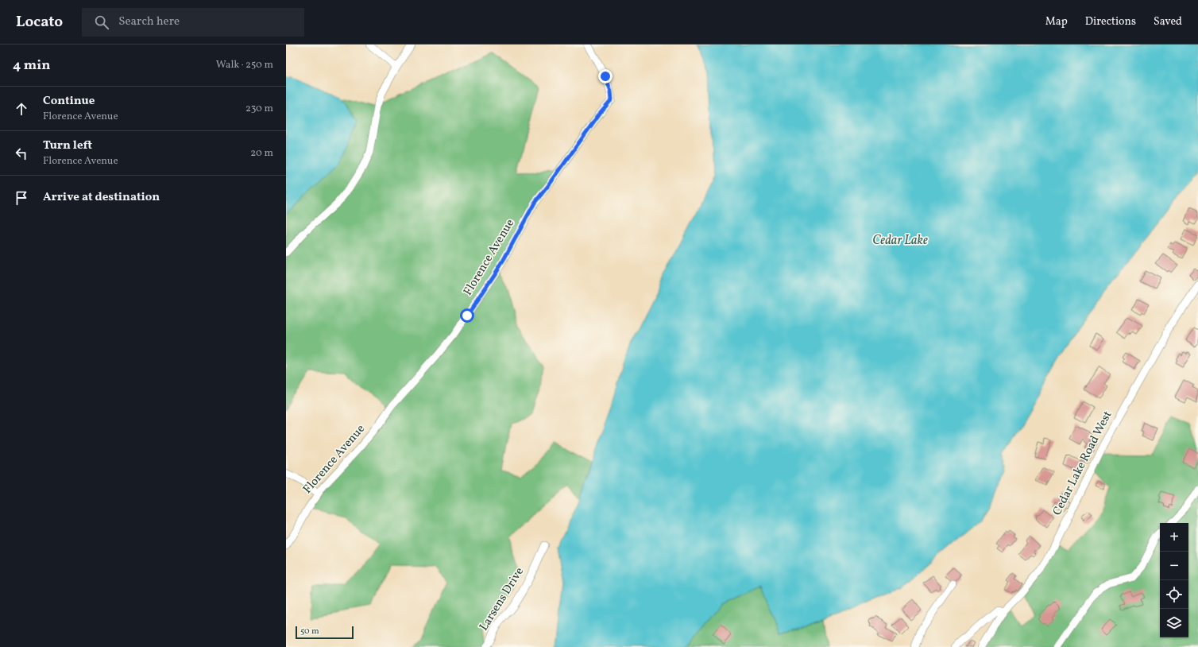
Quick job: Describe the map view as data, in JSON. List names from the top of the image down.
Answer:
{
  "streets": {
    "street": ["Florence Avenue", "Cedar Lake Road West", "Larsens Drive"]
  },
  "water": ["Cedar Lake"],
  "scale_bar": "50 m",
  "page": {
    "header": "Locato",
    "search": "Search here",
    "nav": ["Map", "Directions", "Saved"],
    "heading": ["4 min", "Walk · 250 m"],
    "list": [
      ["Continue", "Florence Avenue", "230 m"],
      ["Turn left", "Florence Avenue", "20 m"],
      "Arrive at destination"
    ],
    "map_buttons": ["+", "−"],
    "scale": "50 m"
  }
}
